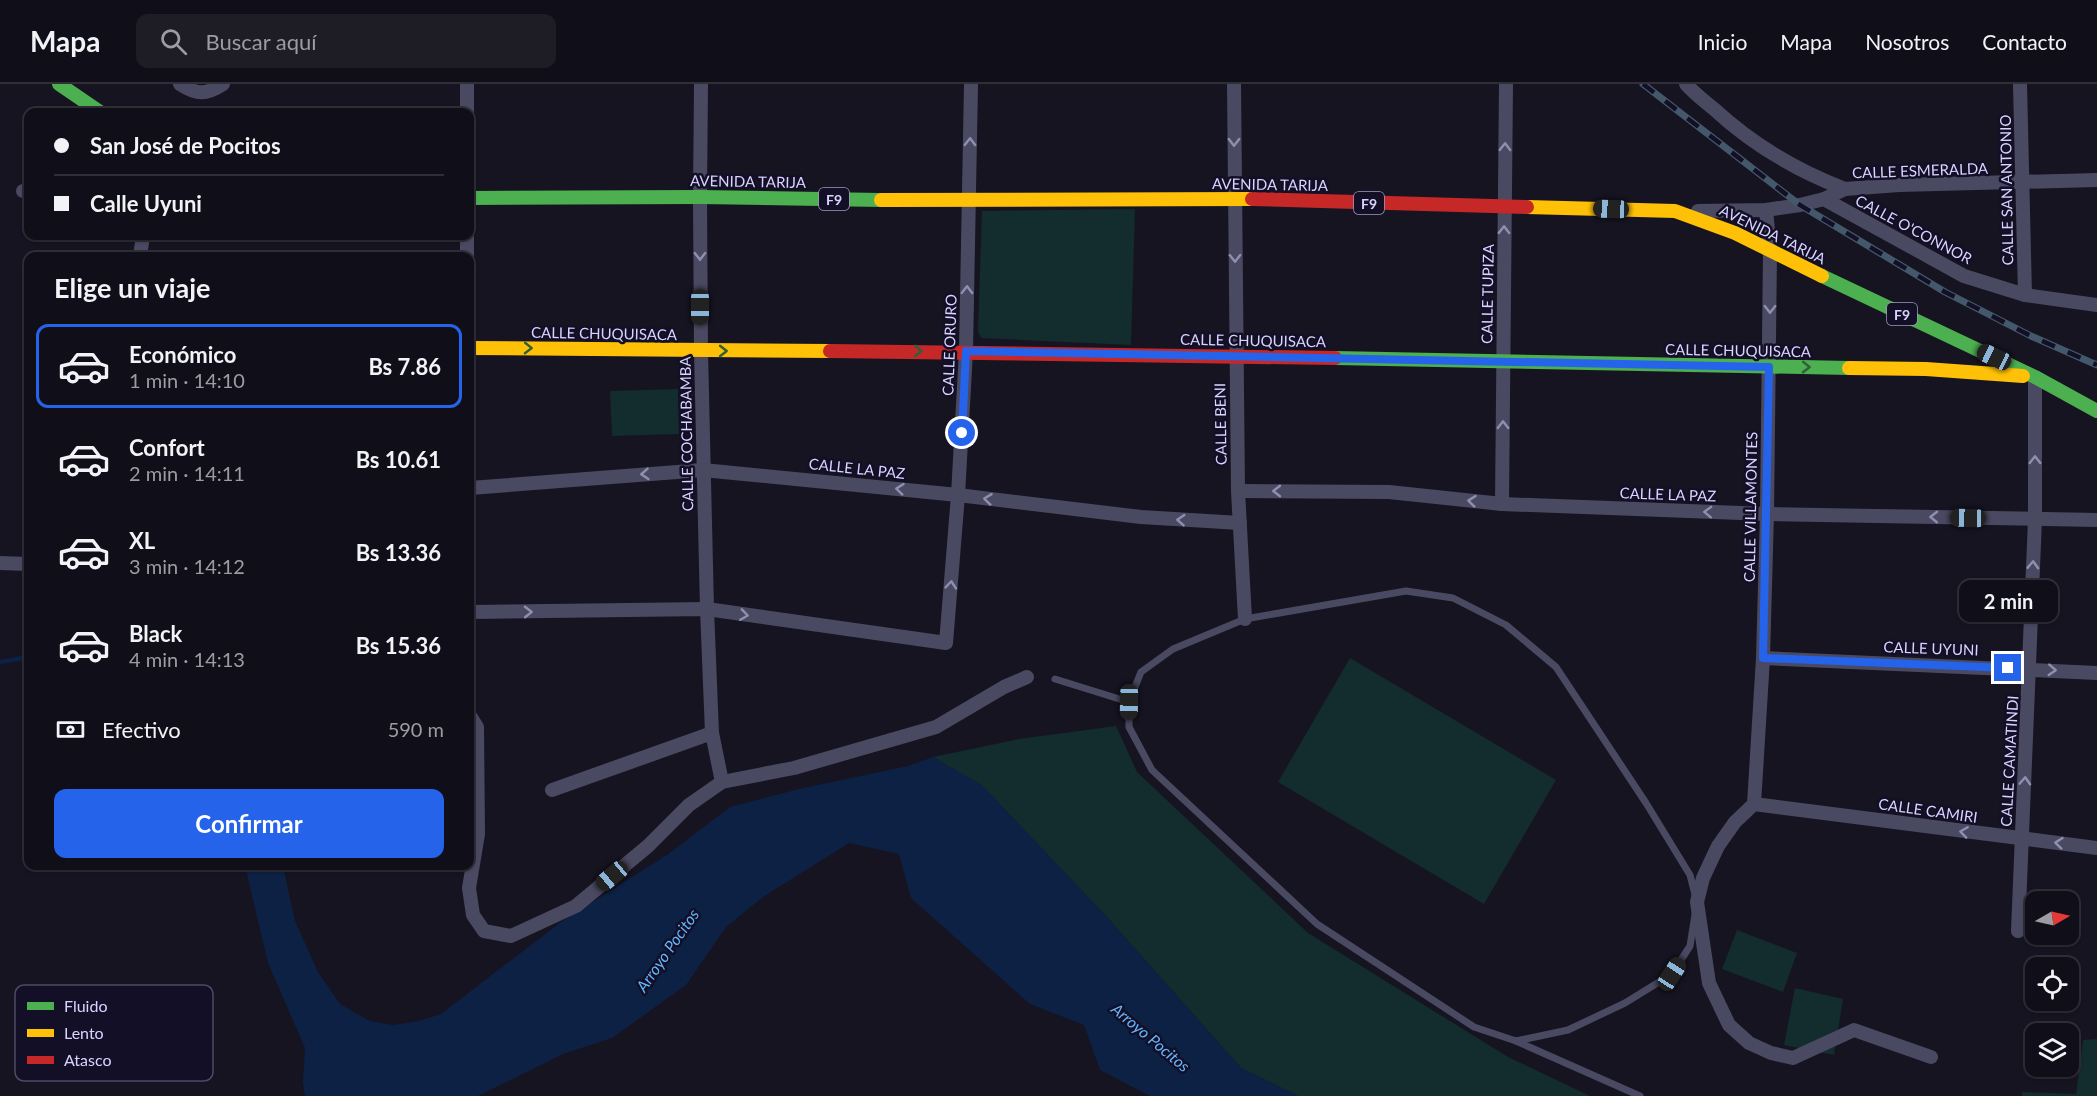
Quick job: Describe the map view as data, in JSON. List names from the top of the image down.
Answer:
{
  "streets": {
    "main road": ["AVENIDA TARIJA", "F9", "CALLE CHUQUISACA"],
    "street": [
      "CALLE ESMERALDA",
      "CALLE SAN ANTONIO",
      "CALLE O'CONNOR",
      "CALLE TUPIZA",
      "CALLE ORURO",
      "CALLE BENI",
      "CALLE COCHABAMBA",
      "CALLE LA PAZ",
      "CALLE VILLAMONTES",
      "CALLE UYUNI",
      "CALLE CAMATINDI",
      "CALLE CAMIRI"
    ]
  },
  "crossings": [
    ["CALLE ESMERALDA", "AVENIDA TARIJA"],
    ["CALLE ESMERALDA", "CALLE SAN ANTONIO"],
    ["CALLE ESMERALDA", "CALLE O'CONNOR"],
    ["CALLE ESMERALDA", "CALLE VILLAMONTES"],
    ["AVENIDA TARIJA", "CALLE TUPIZA"],
    ["AVENIDA TARIJA", "CALLE CHUQUISACA"],
    ["AVENIDA TARIJA", "CALLE ORURO"],
    ["AVENIDA TARIJA", "CALLE BENI"],
    ["AVENIDA TARIJA", "CALLE COCHABAMBA"],
    ["AVENIDA TARIJA", "CALLE VILLAMONTES"],
    ["AVENIDA TARIJA", "CALLE CAMATINDI"],
    ["CALLE SAN ANTONIO", "CALLE O'CONNOR"],
    ["CALLE TUPIZA", "CALLE CHUQUISACA"],
    ["CALLE TUPIZA", "CALLE LA PAZ"],
    ["CALLE CHUQUISACA", "CALLE ORURO"],
    ["CALLE CHUQUISACA", "CALLE BENI"],
    ["CALLE CHUQUISACA", "CALLE COCHABAMBA"],
    ["CALLE CHUQUISACA", "CALLE VILLAMONTES"],
    ["CALLE CHUQUISACA", "CALLE CAMATINDI"],
    ["CALLE ORURO", "CALLE COCHABAMBA"],
    ["CALLE ORURO", "CALLE LA PAZ"],
    ["CALLE BENI", "CALLE LA PAZ"],
    ["CALLE COCHABAMBA", "CALLE LA PAZ"],
    ["CALLE LA PAZ", "CALLE VILLAMONTES"],
    ["CALLE LA PAZ", "CALLE CAMATINDI"],
    ["CALLE VILLAMONTES", "CALLE UYUNI"],
    ["CALLE VILLAMONTES", "CALLE CAMIRI"],
    ["CALLE UYUNI", "CALLE CAMATINDI"],
    ["CALLE CAMATINDI", "CALLE CAMIRI"]
  ],
  "one_way": [
    "CALLE TUPIZA",
    "CALLE CHUQUISACA",
    "CALLE BENI",
    "CALLE LA PAZ",
    "CALLE CAMATINDI",
    "CALLE CAMIRI"
  ],
  "water": ["Arroyo Pocitos"],
  "legend": ["Fluido", "Lento", "Atasco"],
  "north": "right",
  "page": {
    "header": "Mapa",
    "search": "Buscar aquí",
    "nav": [
      "Inicio",
      "Mapa",
      "Nosotros",
      "Contacto"
    ],
    "banner": ["San José de Pocitos", "Calle Uyuni"],
    "heading": "Elige un viaje",
    "list": [
      {
        "name": "Económico",
        "note": "1 min · 14:10",
        "value": "Bs 7.86"
      },
      {
        "name": "Confort",
        "note": "2 min · 14:11",
        "value": "Bs 10.61"
      },
      {
        "name": "XL",
        "note": "3 min · 14:12",
        "value": "Bs 13.36"
      },
      {
        "name": "Black",
        "note": "4 min · 14:13",
        "value": "Bs 15.36"
      }
    ],
    "bubble": "2 min",
    "pay": ["Efectivo", "590 m"],
    "buttons": "Confirmar"
  }
}
